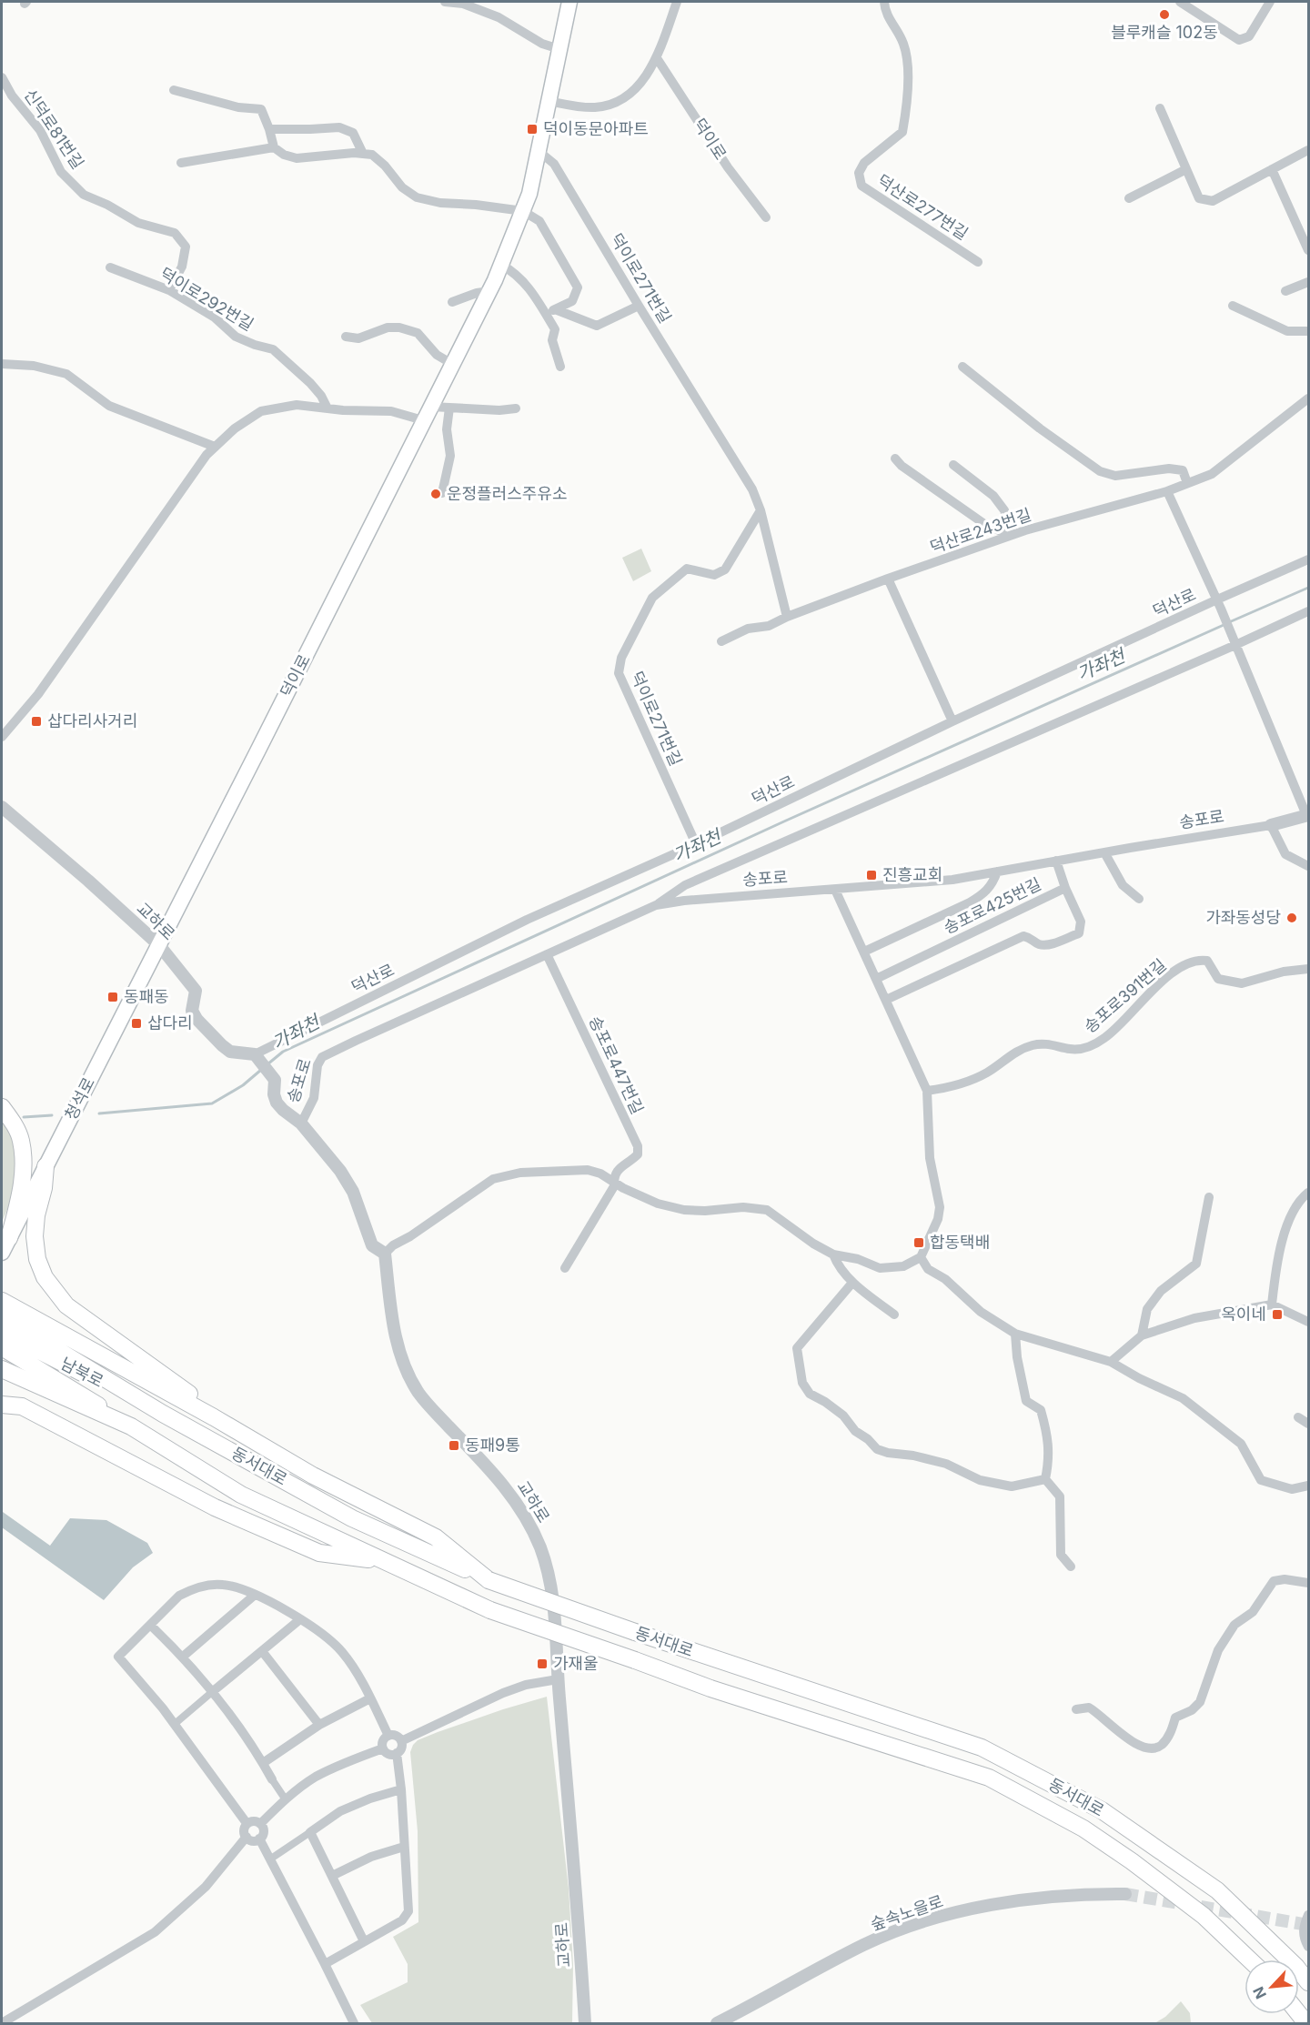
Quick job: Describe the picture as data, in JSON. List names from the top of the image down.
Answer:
{
  "streets": {
    "main road": [
      "덕이로",
      "청석로",
      "남북로",
      "동서대로"
    ],
    "street": [
      "신덕로81번길",
      "덕산로277번길",
      "덕이로271번길",
      "덕이로292번길",
      "덕산로243번길",
      "덕산로",
      "송포로",
      "송포로425번길",
      "교하로",
      "송포로391번길",
      "송포로447번길",
      "숲속노을로"
    ]
  },
  "crossings": [
    ["신덕로81번길", "덕이로292번길"],
    ["덕이로", "덕이로271번길"],
    ["덕이로", "교하로"],
    ["덕이로", "청석로"],
    ["덕이로271번길", "덕산로243번길"],
    ["덕이로271번길", "덕산로"],
    ["덕산로", "교하로"],
    ["송포로", "송포로447번길"],
    ["교하로", "청석로"],
    ["남북로", "동서대로"]
  ],
  "water": ["가좌천"],
  "places": {
    "other": ["블루캐슬 102동", "운정플러스주유소", "가좌동성당"],
    "transit": [
      "덕이동문아파트",
      "삽다리사거리",
      "진흥교회",
      "동패동",
      "삽다리",
      "합동택배",
      "옥이네",
      "동패9통",
      "가재울"
    ]
  },
  "north": "bottom left"
}
